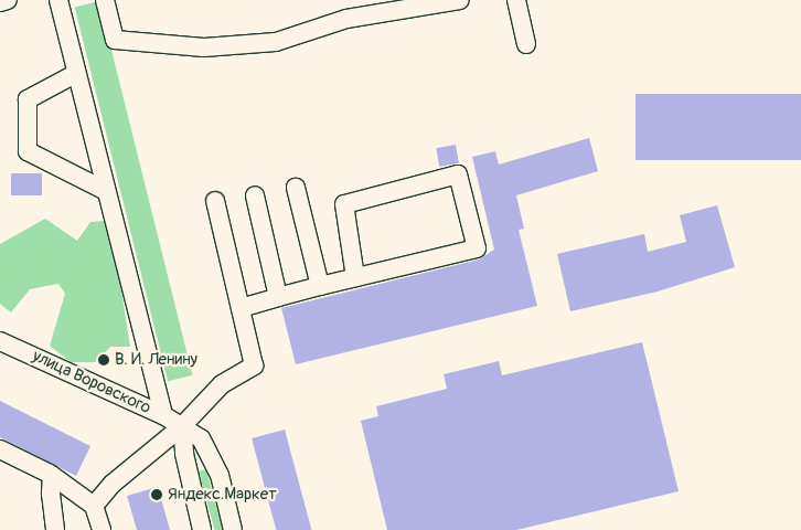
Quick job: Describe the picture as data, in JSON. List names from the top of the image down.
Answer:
{
  "streets": {
    "street": ["улица Воровского"]
  },
  "places": ["В. И. Ленину", "Яндекс.Маркет"]
}
